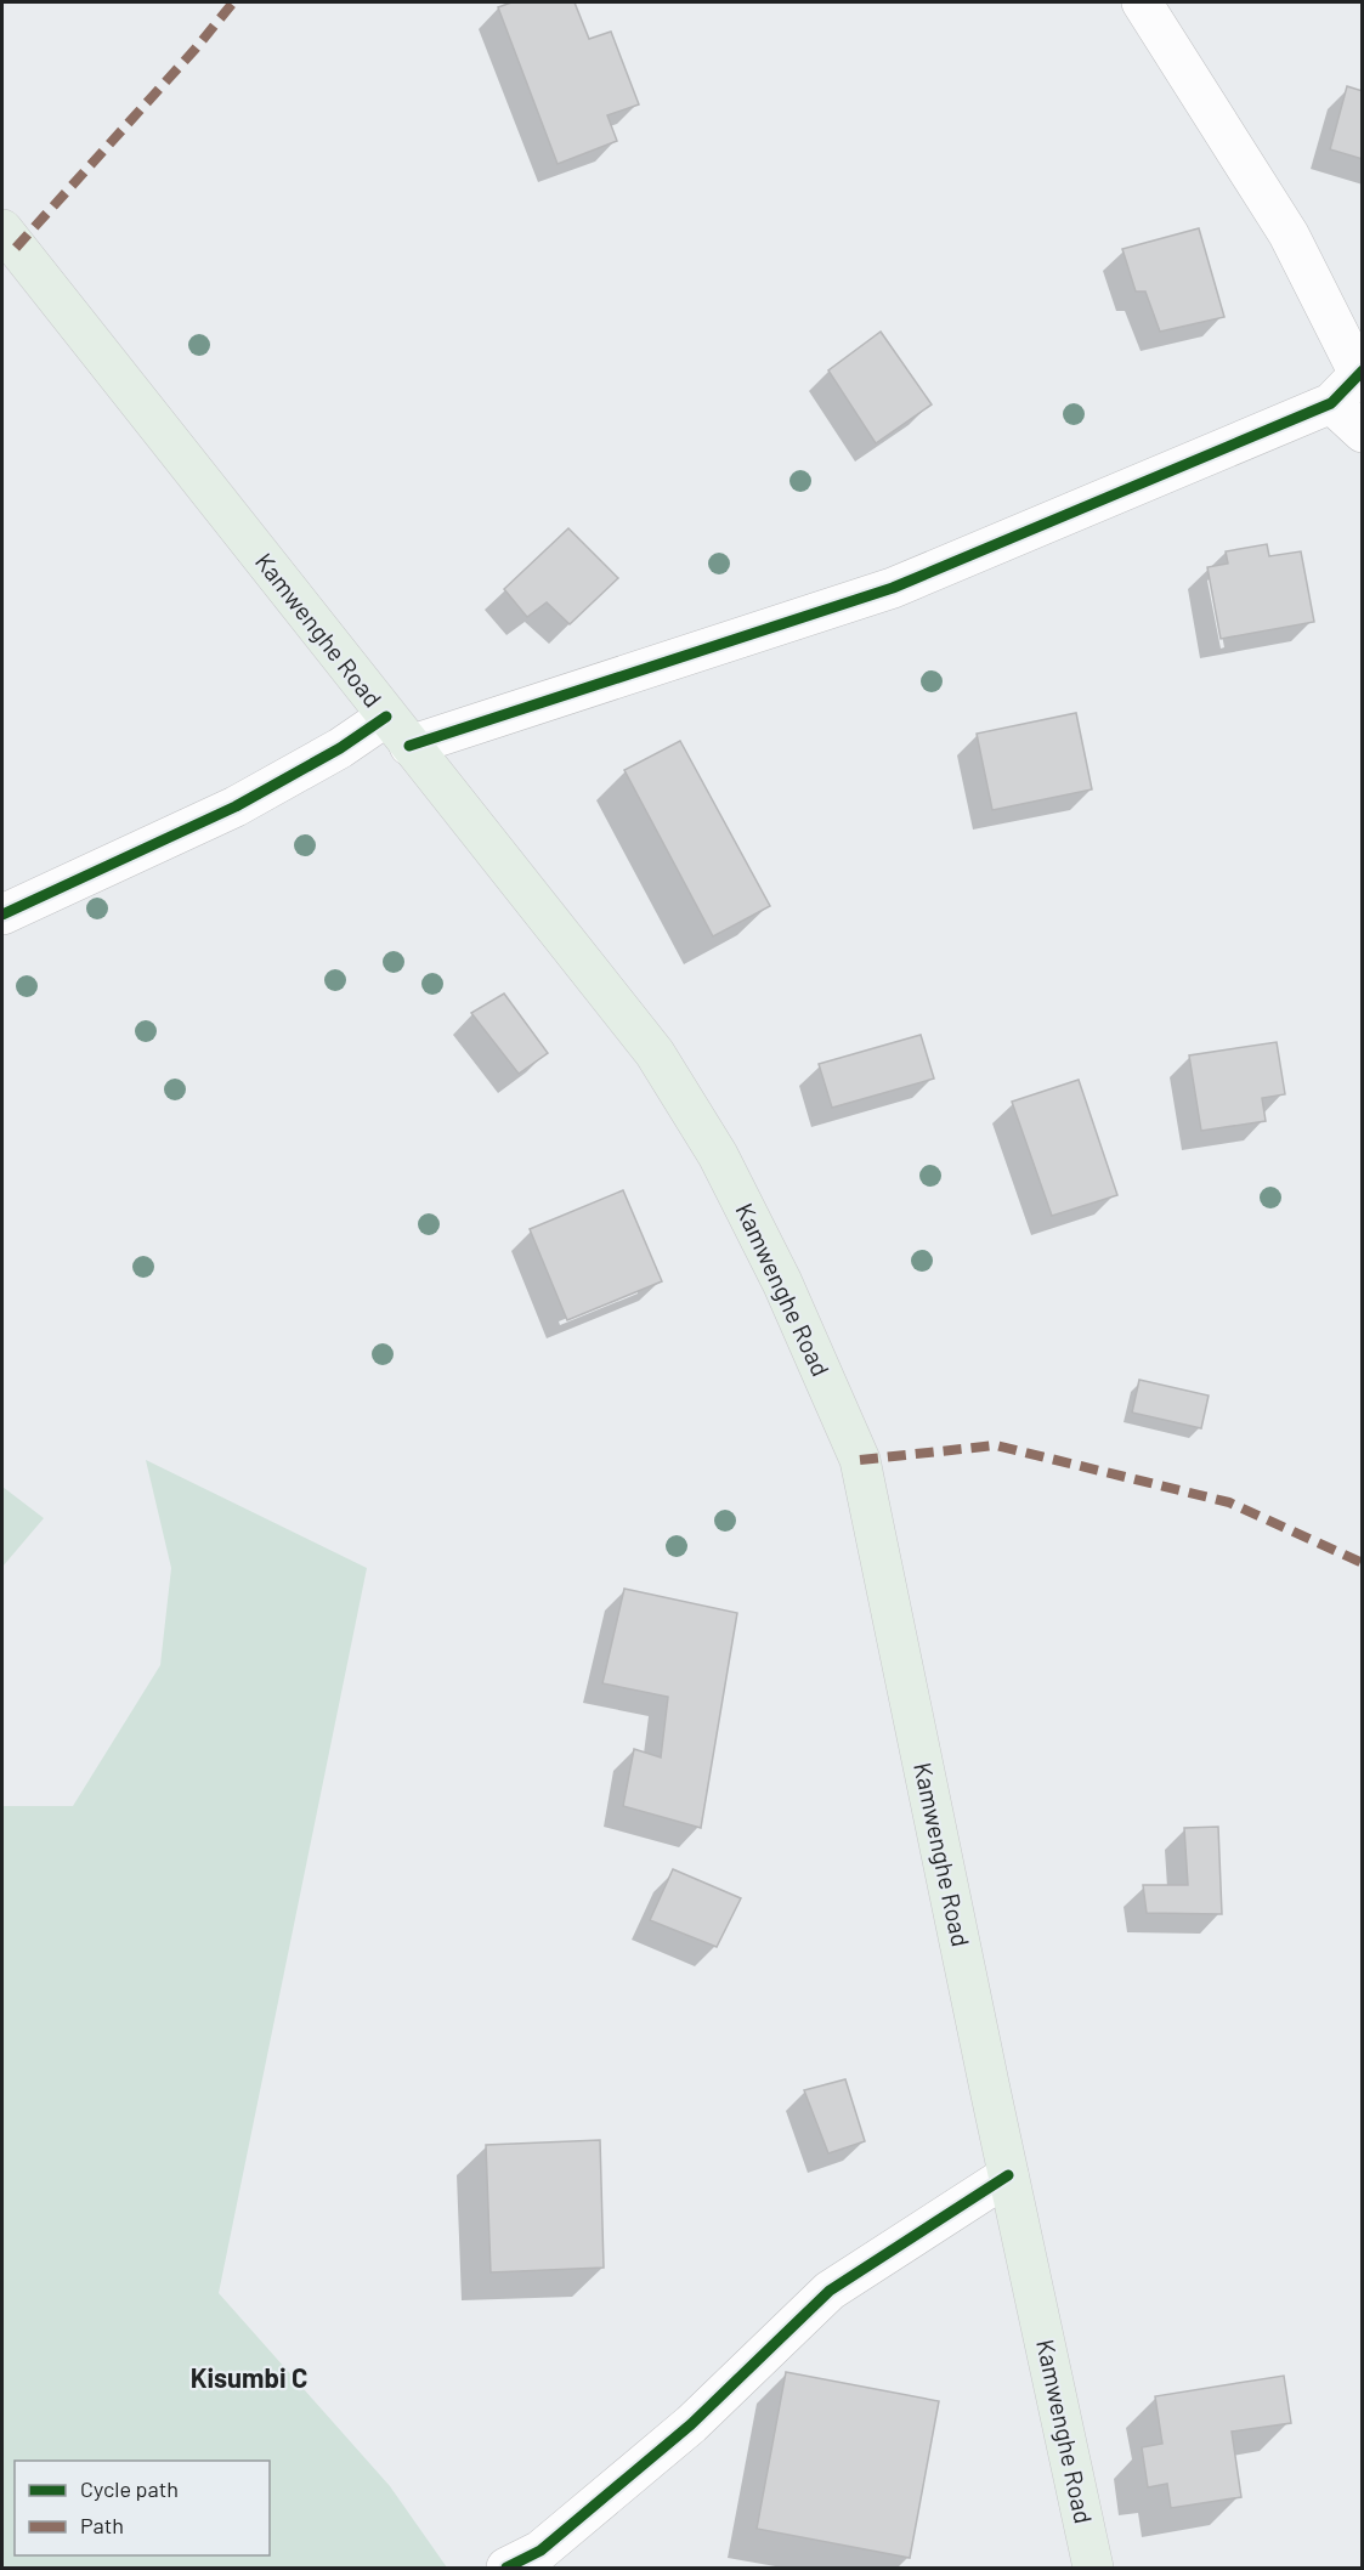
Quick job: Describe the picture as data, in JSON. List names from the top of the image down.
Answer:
{
  "streets": {
    "main road": ["Kamwenghe Road"]
  },
  "districts": ["Kisumbi C"],
  "legend": ["Cycle path", "Path"]
}
